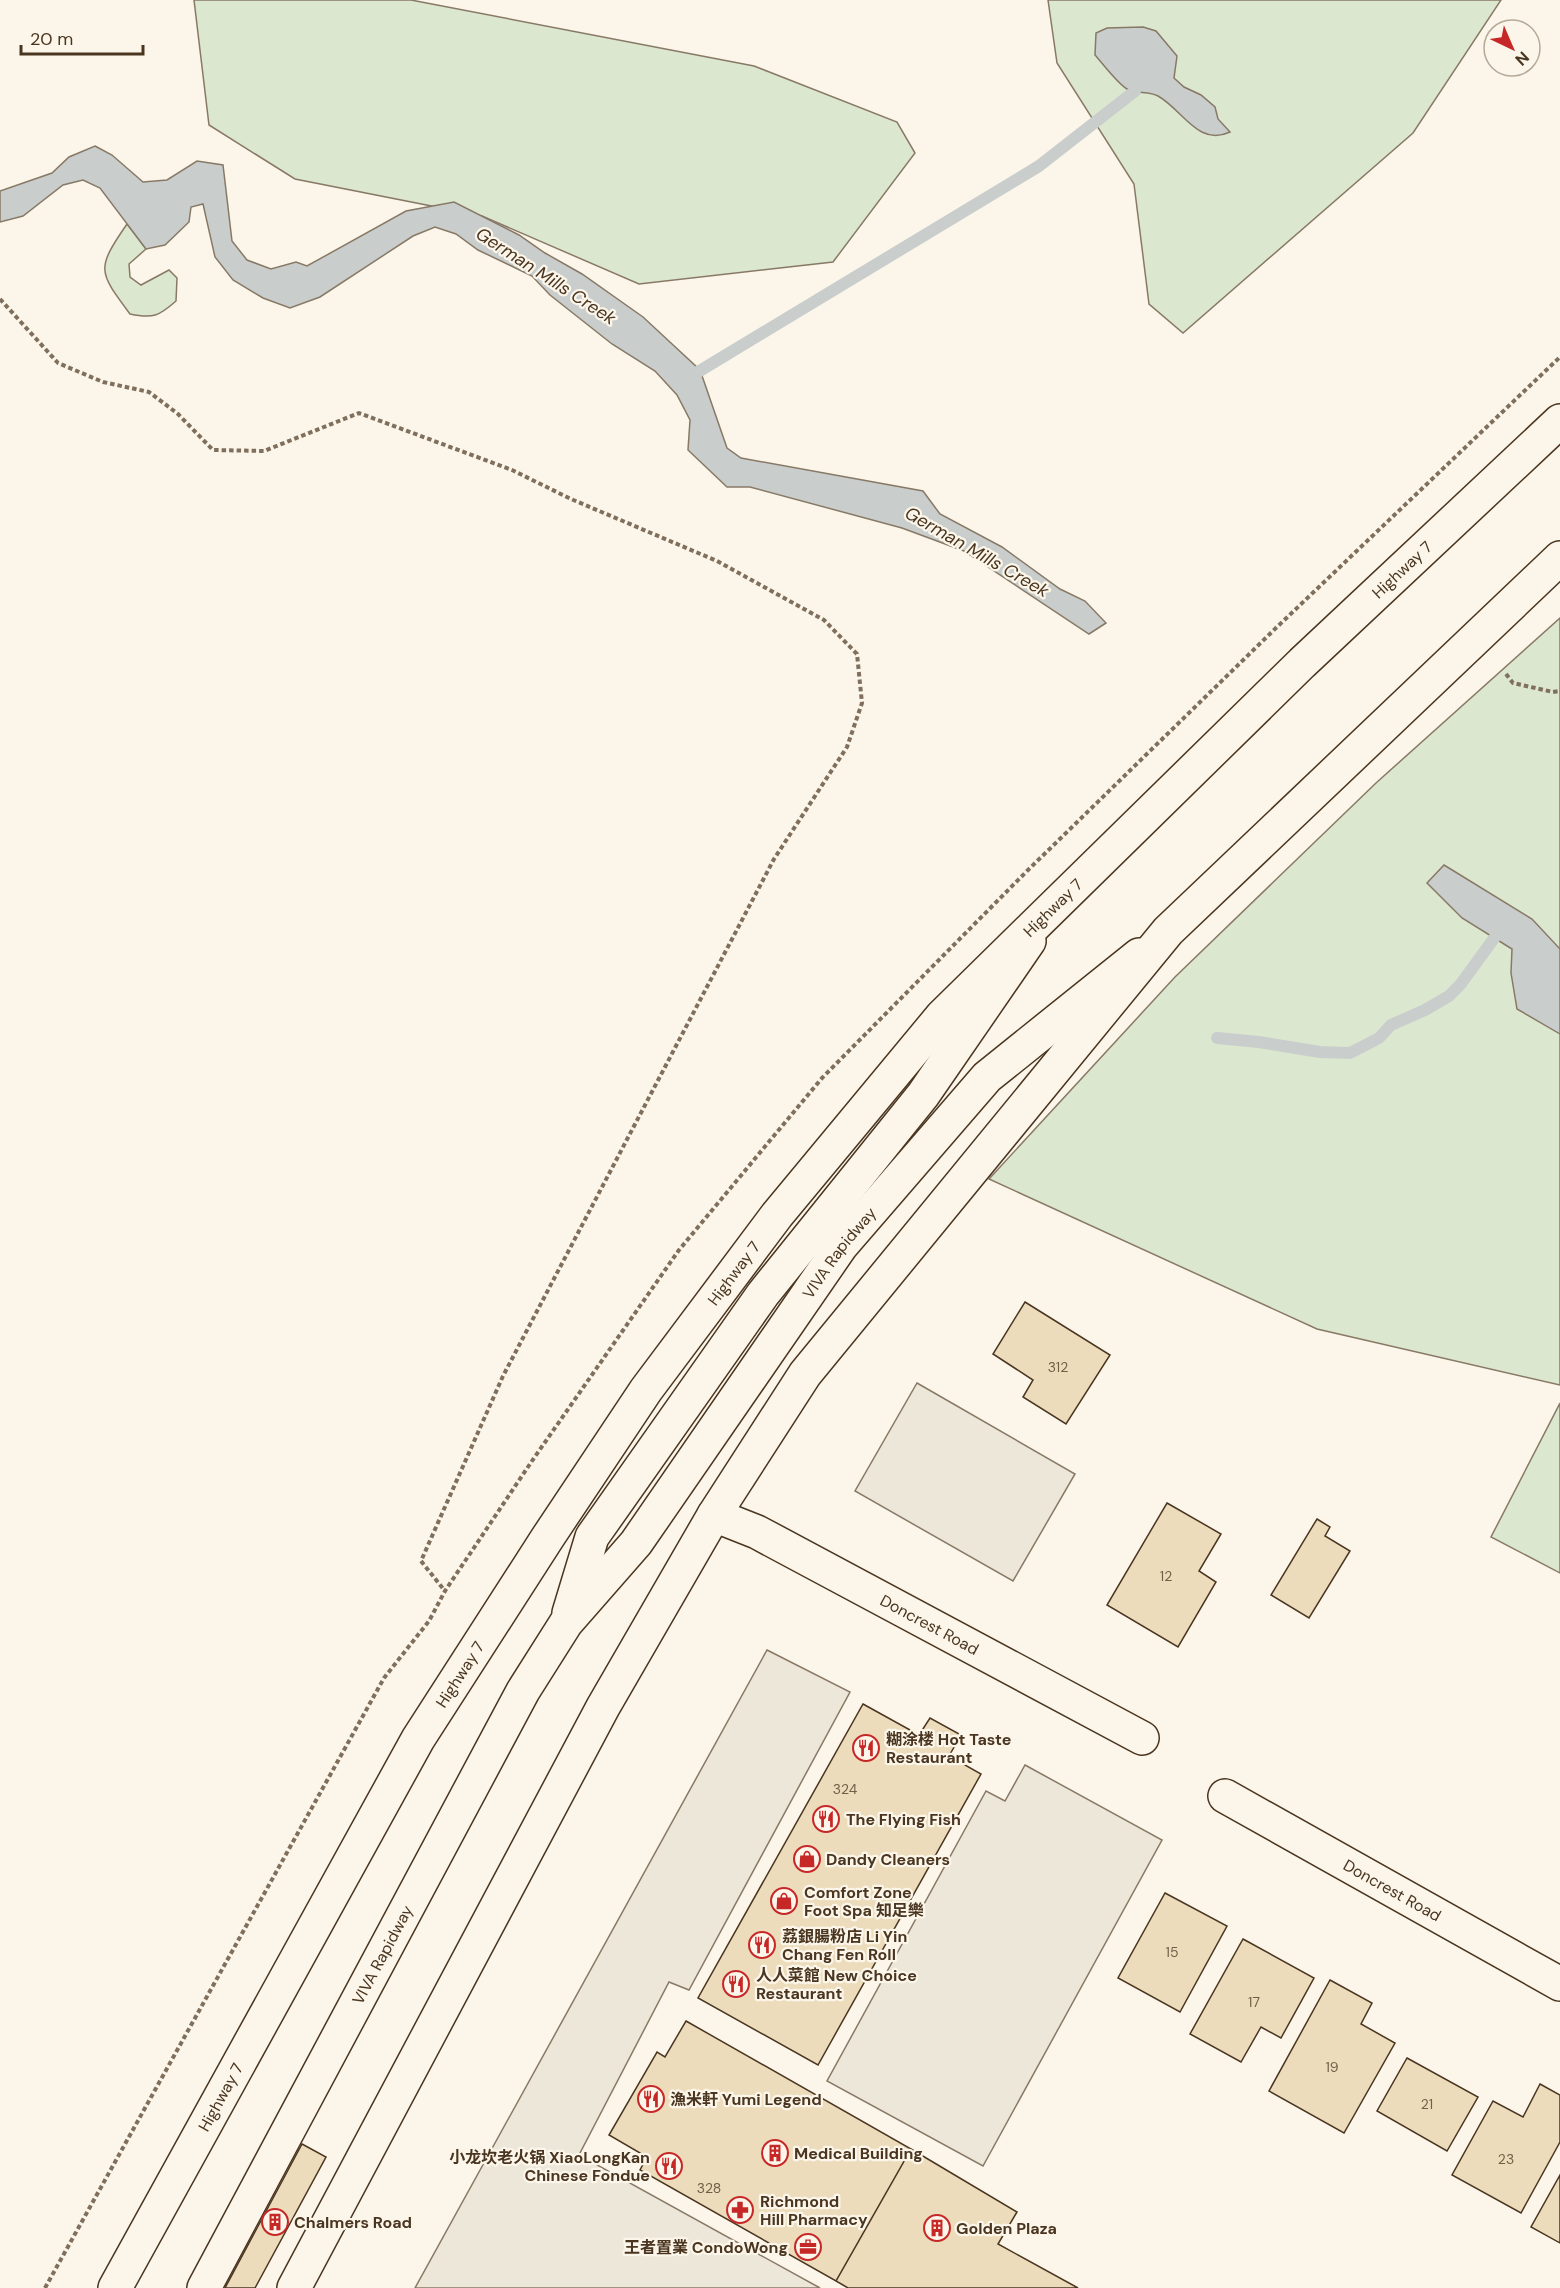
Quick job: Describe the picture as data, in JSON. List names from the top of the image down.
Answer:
{
  "streets": {
    "main road": ["Highway 7", "VIVA Rapidway", "Doncrest Road"]
  },
  "crossings": [
    ["Highway 7", "VIVA Rapidway"]
  ],
  "water": ["German Mills Creek"],
  "places": {
    "restaurant": [
      "糊涂楼 Hot Taste Restaurant",
      "The Flying Fish",
      "荔銀腸粉店 Li Yin Chang Fen Roll",
      "人人菜館 New Choice Restaurant",
      "漁米軒 Yumi Legend",
      "小龙坎老火锅 XiaoLongKan Chinese Fondue"
    ],
    "shop": ["Dandy Cleaners", "Comfort Zone Foot Spa 知足樂"],
    "building": ["Medical Building", "Chalmers Road", "Golden Plaza"],
    "pharmacy": ["Richmond Hill Pharmacy"],
    "office": ["王者置業 CondoWong"]
  },
  "house_numbers": [
    "312",
    "12",
    "324",
    "15",
    "17",
    "19",
    "21",
    "23",
    "328"
  ],
  "scale_bar": "20 m",
  "north": "bottom right"
}
